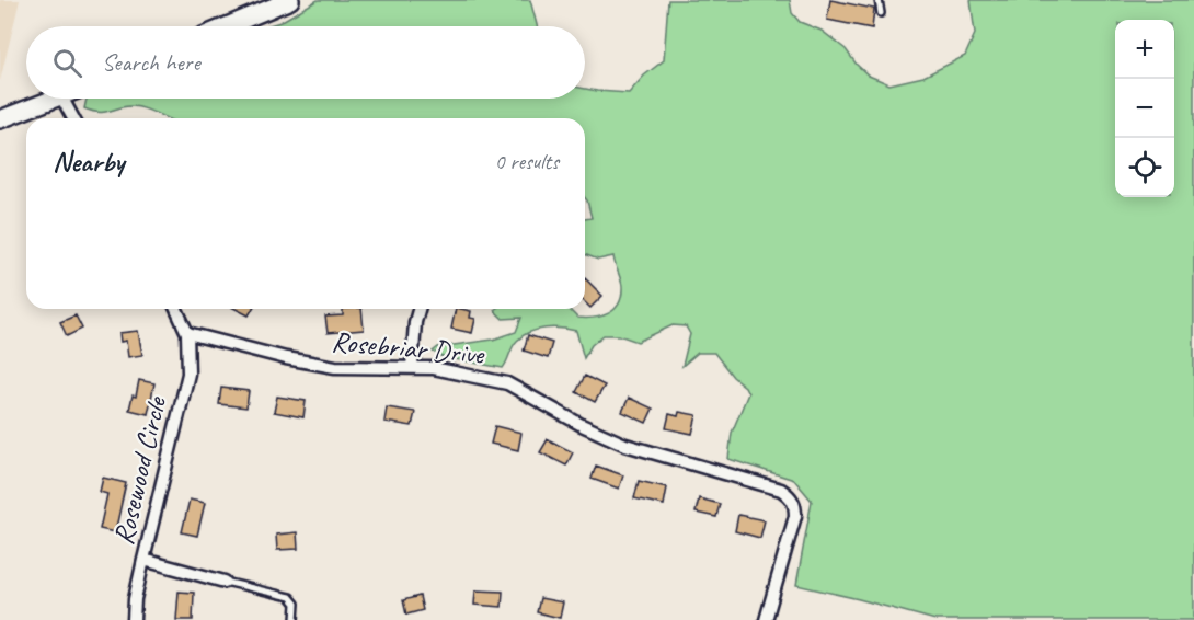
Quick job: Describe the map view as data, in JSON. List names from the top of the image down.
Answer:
{
  "streets": {
    "street": ["Rosebriar Drive", "Rosewood Circle"]
  },
  "crossings": [
    ["Rosebriar Drive", "Rosewood Circle"]
  ],
  "page": {
    "map_buttons": ["+", "−"],
    "search": "Search here",
    "heading": ["Nearby", "0 results"]
  }
}
